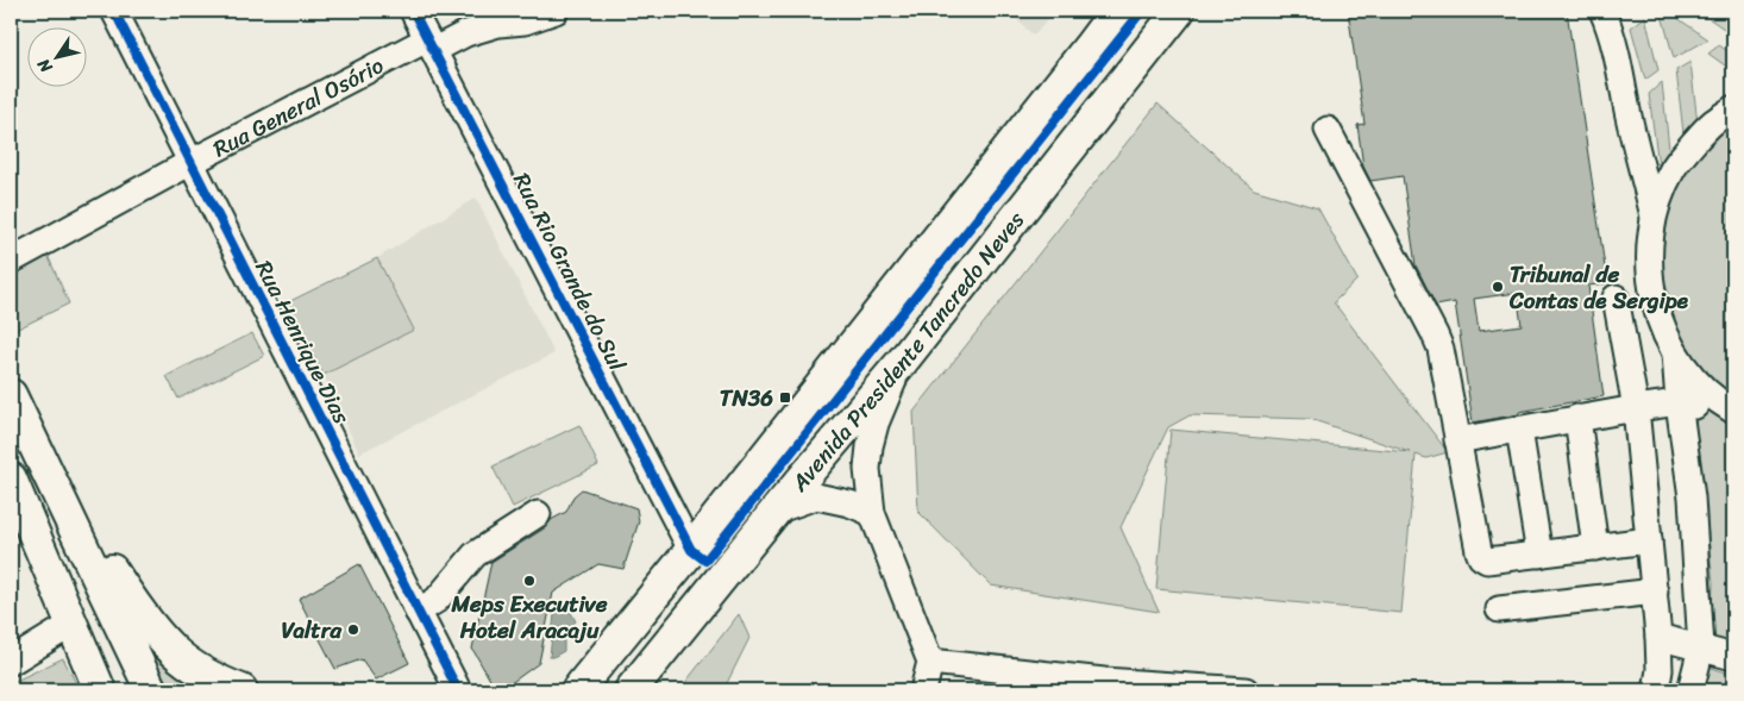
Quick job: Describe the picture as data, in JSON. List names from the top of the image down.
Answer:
{
  "streets": {
    "main road": ["Avenida Presidente Tancredo Neves"],
    "street": ["Rua General Osório", "Rua Rio Grande do Sul", "Rua Henrique Dias"]
  },
  "crossings": [
    ["Rua General Osório", "Rua Rio Grande do Sul"],
    ["Rua General Osório", "Rua Henrique Dias"],
    ["Rua Rio Grande do Sul", "Avenida Presidente Tancredo Neves"]
  ],
  "places": {
    "other": ["Tribunal de Contas de Sergipe", "Meps Executive Hotel Aracaju", "Valtra"],
    "transit": ["TN36"]
  },
  "north": "bottom left"
}
